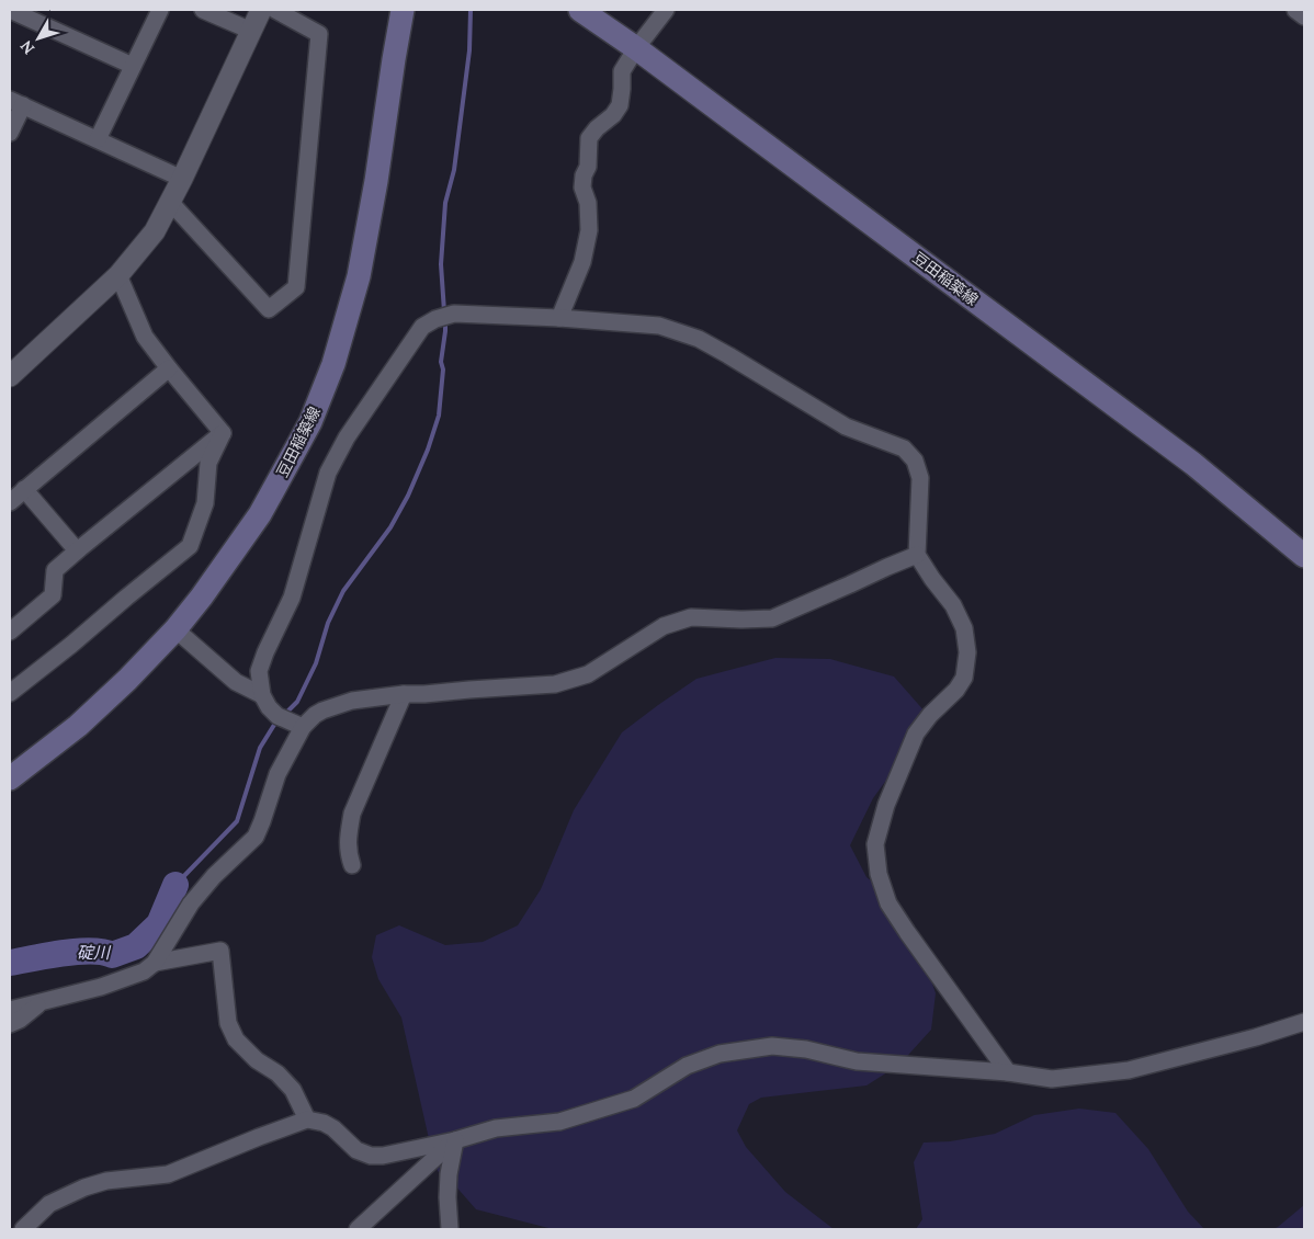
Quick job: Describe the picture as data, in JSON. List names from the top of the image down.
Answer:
{
  "streets": {
    "main road": ["豆田稲築線"]
  },
  "water": ["碇川"],
  "north": "bottom left"
}
